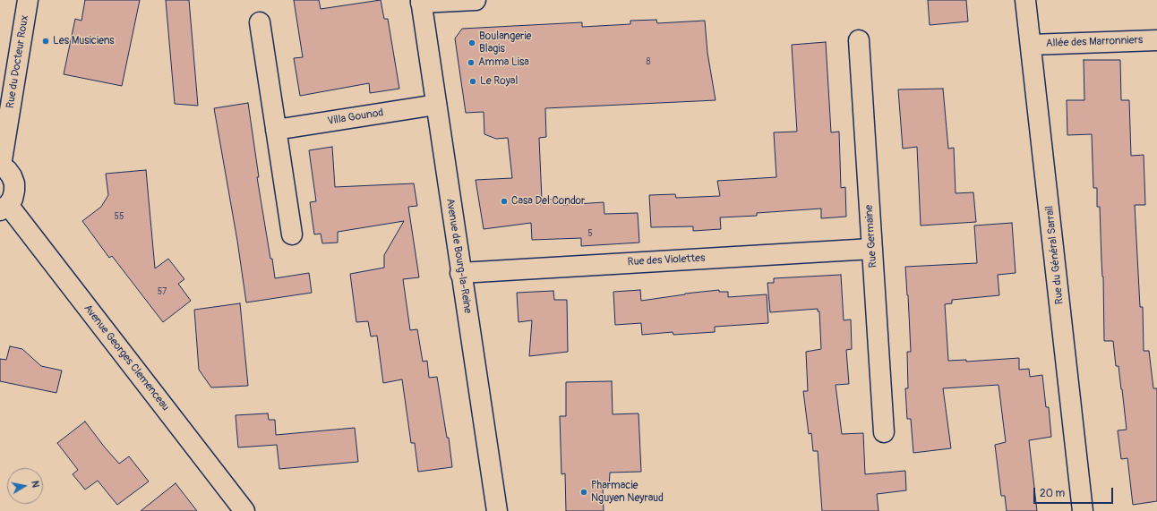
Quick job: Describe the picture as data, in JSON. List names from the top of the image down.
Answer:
{
  "streets": {
    "street": [
      "Allée des Marronniers",
      "Rue du Docteur Roux",
      "Villa Gounod",
      "Rue Germaine",
      "Rue du Général Sarrail",
      "Avenue de Bourg-la-Reine",
      "Rue des Violettes",
      "Avenue Georges Clemenceau"
    ]
  },
  "crossings": [
    ["Allée des Marronniers", "Rue du Général Sarrail"],
    ["Villa Gounod", "Avenue de Bourg-la-Reine"],
    ["Rue Germaine", "Rue des Violettes"],
    ["Avenue de Bourg-la-Reine", "Rue des Violettes"]
  ],
  "places": [
    "Les Musiciens",
    "Boulangerie Blagis",
    "Amma Lisa",
    "Le Royal",
    "Casa Del Condor",
    "Pharmacie Nguyen Neyraud"
  ],
  "house_numbers": [
    "8",
    "55",
    "5",
    "57"
  ],
  "scale_bar": "20 m",
  "north": "right"
}
